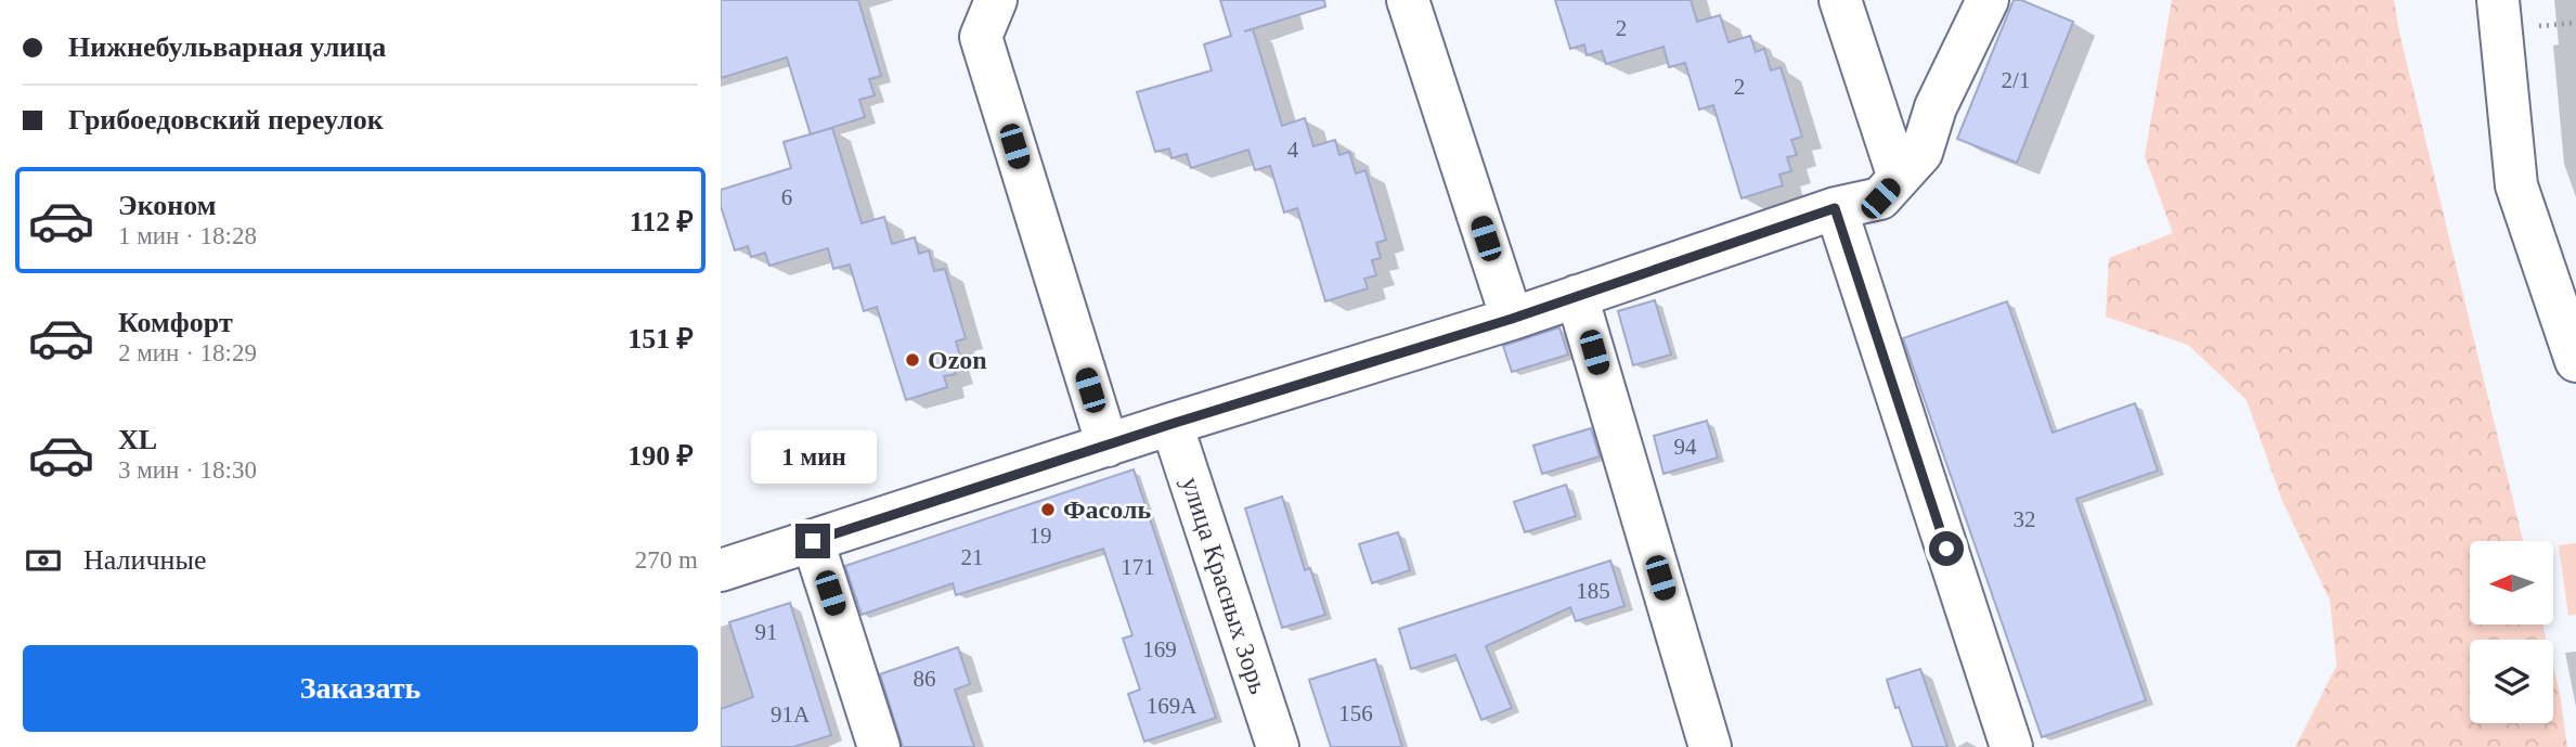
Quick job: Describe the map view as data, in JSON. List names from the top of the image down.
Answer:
{
  "streets": {
    "street": ["улица Красных Зорь"]
  },
  "places": ["Ozon", "Фасоль"],
  "house_numbers": [
    "2",
    "2/1",
    "2",
    "4",
    "6",
    "94",
    "32",
    "19",
    "21",
    "171",
    "185",
    "91",
    "169",
    "86",
    "169А",
    "156",
    "91А"
  ],
  "north": "left",
  "page": {
    "banner": ["Нижнебульварная улица", "Грибоедовский переулок"],
    "list": [
      {
        "name": "Эконом",
        "note": "1 мин · 18:28",
        "value": "112 ₽"
      },
      {
        "name": "Комфорт",
        "note": "2 мин · 18:29",
        "value": "151 ₽"
      },
      {
        "name": "XL",
        "note": "3 мин · 18:30",
        "value": "190 ₽"
      }
    ],
    "bubble": "1 мин",
    "pay": ["Наличные", "270 m"],
    "buttons": "Заказать"
  }
}
